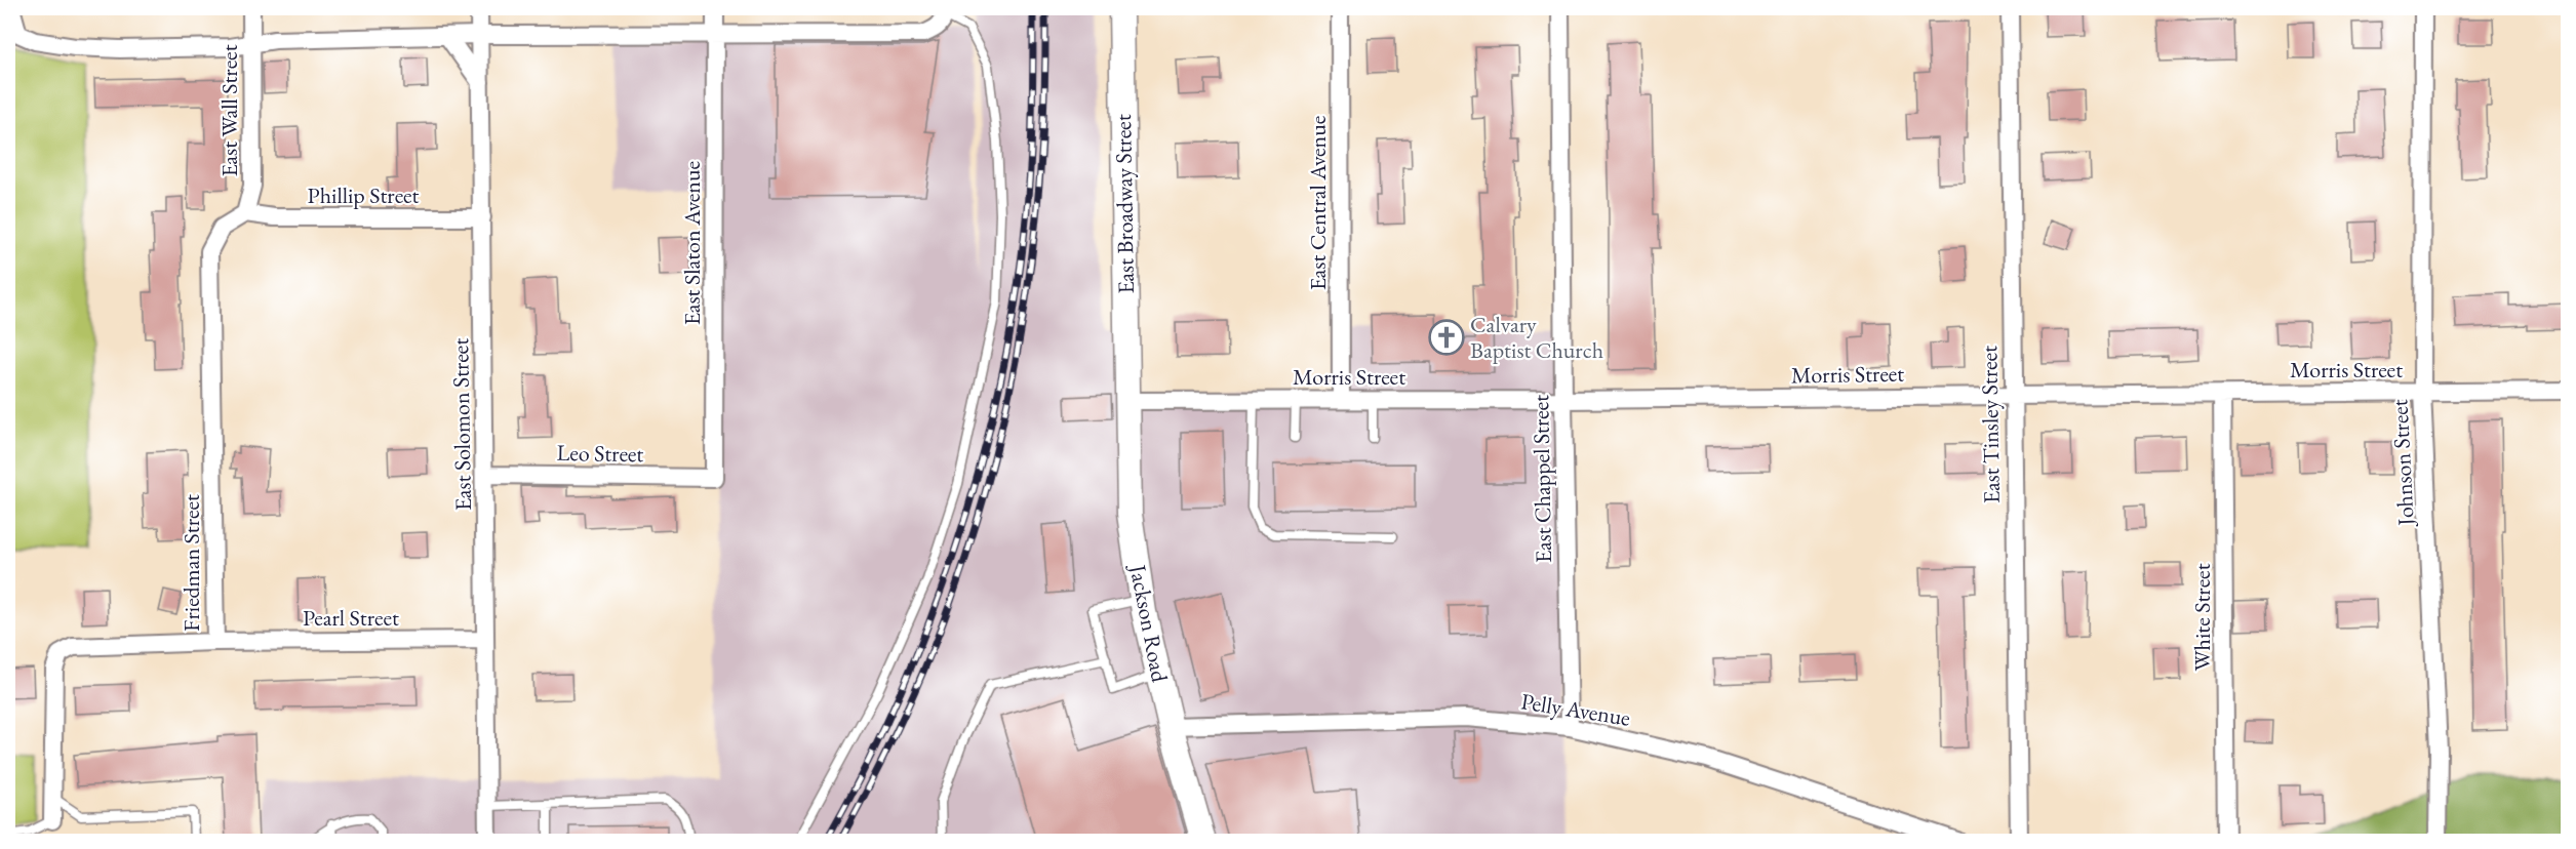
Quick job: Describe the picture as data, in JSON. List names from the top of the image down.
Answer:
{
  "streets": {
    "main road": ["East Broadway Street", "Jackson Road"],
    "street": [
      "East Wall Street",
      "Phillip Street",
      "East Central Avenue",
      "East Slaton Avenue",
      "Morris Street",
      "East Solomon Street",
      "East Tinsley Street",
      "Leo Street",
      "Johnson Street",
      "East Chappel Street",
      "Friedman Street",
      "Pearl Street",
      "White Street",
      "Pelly Avenue"
    ]
  },
  "crossings": [
    ["East Wall Street", "Phillip Street"],
    ["East Wall Street", "Friedman Street"],
    ["Phillip Street", "East Solomon Street"],
    ["Phillip Street", "Friedman Street"],
    ["East Central Avenue", "Morris Street"],
    ["East Broadway Street", "Morris Street"],
    ["East Broadway Street", "Jackson Road"],
    ["East Slaton Avenue", "Leo Street"],
    ["Morris Street", "East Tinsley Street"],
    ["Morris Street", "Johnson Street"],
    ["Morris Street", "East Chappel Street"],
    ["Morris Street", "White Street"],
    ["Morris Street", "Jackson Road"],
    ["East Solomon Street", "Leo Street"],
    ["East Solomon Street", "Pearl Street"],
    ["East Chappel Street", "Pelly Avenue"],
    ["Friedman Street", "Pearl Street"],
    ["Jackson Road", "Pelly Avenue"]
  ],
  "places": {
    "church": ["Calvary Baptist Church"]
  }
}
